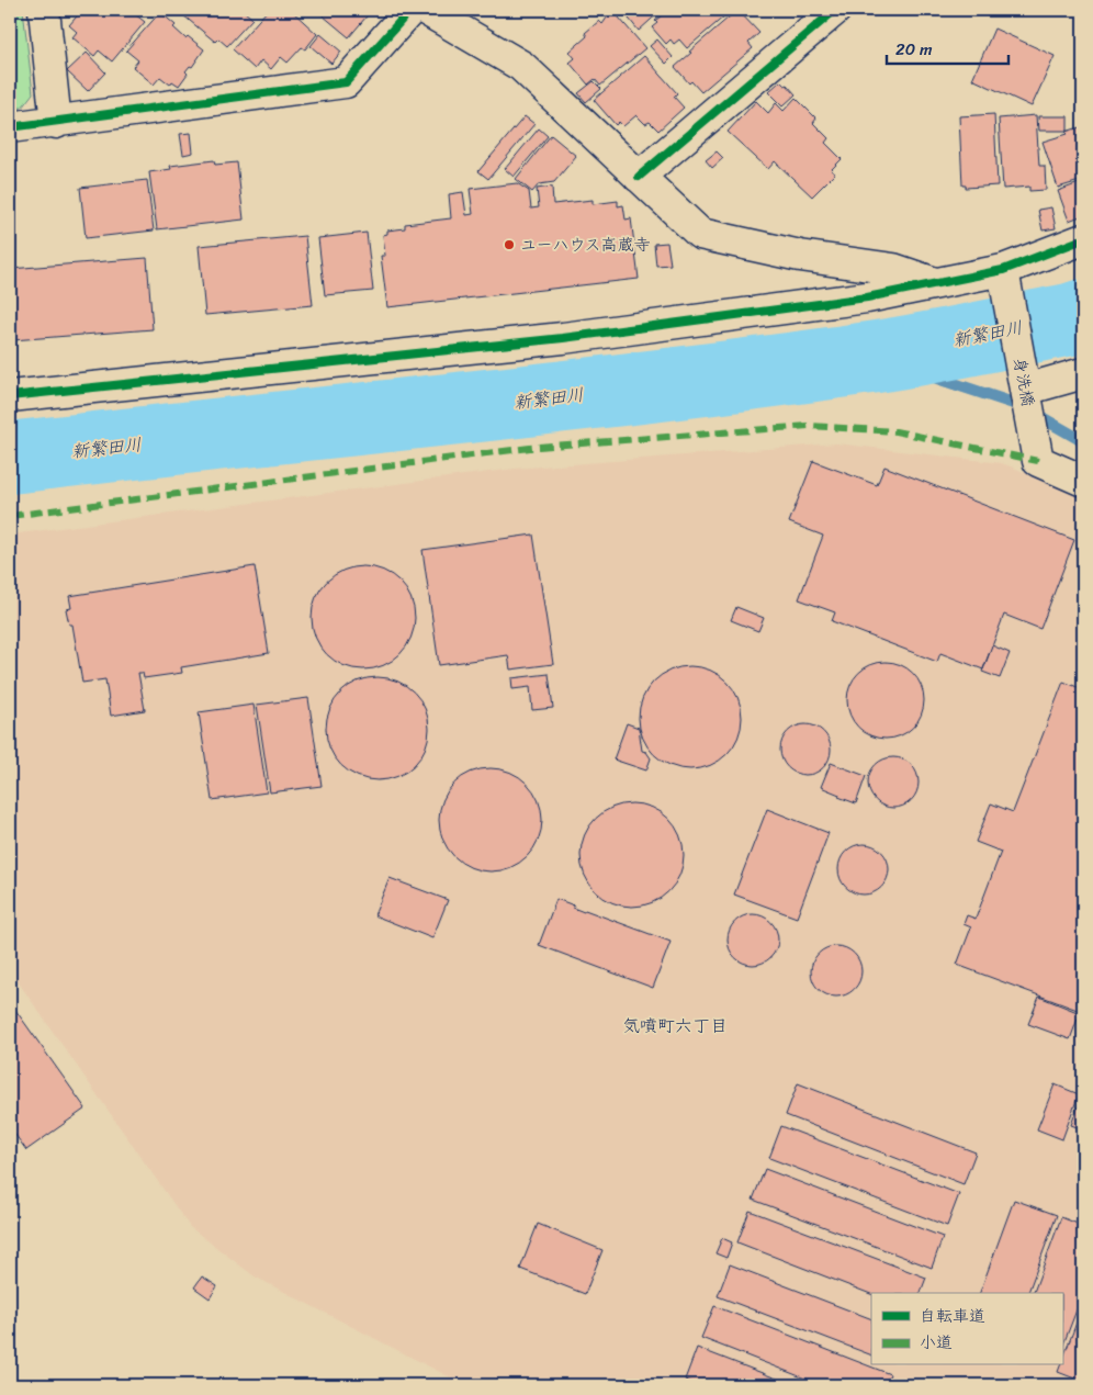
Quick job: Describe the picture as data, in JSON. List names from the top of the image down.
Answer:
{
  "streets": {
    "street": ["身洗橋"]
  },
  "districts": ["気噴町六丁目"],
  "water": ["新繁田川"],
  "places": ["ユーハウス高蔵寺"],
  "legend": ["自転車道", "小道"],
  "scale_bar": "20 m"
}
